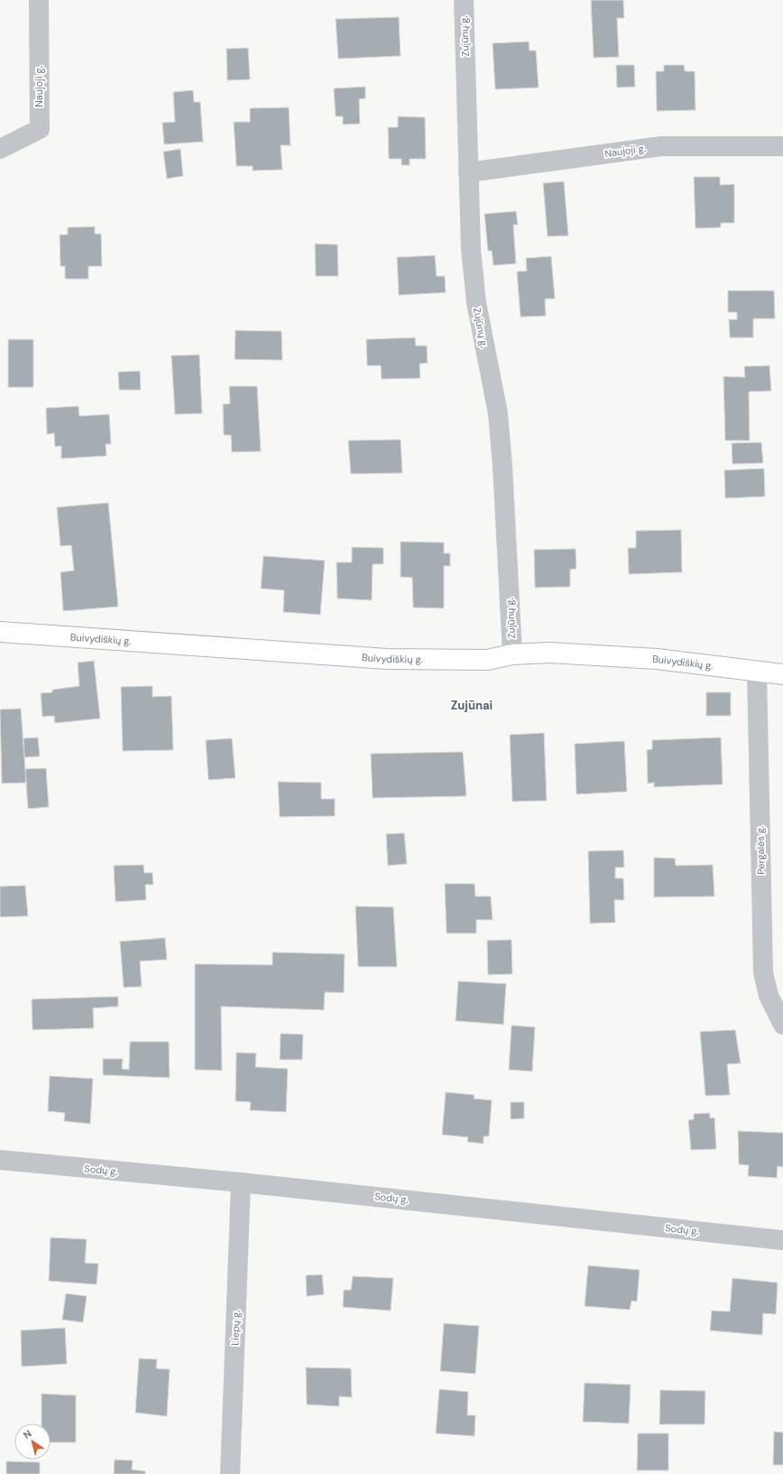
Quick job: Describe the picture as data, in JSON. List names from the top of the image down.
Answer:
{
  "streets": {
    "main road": ["Buivydiškių g."],
    "street": [
      "Zujūnų g.",
      "Naujoji g.",
      "Pergalės g.",
      "Sodų g.",
      "Liepų g."
    ]
  },
  "crossings": [
    ["Zujūnų g.", "Naujoji g."],
    ["Zujūnų g.", "Buivydiškių g."],
    ["Buivydiškių g.", "Pergalės g."],
    ["Sodų g.", "Liepų g."]
  ],
  "districts": ["Zujūnai"],
  "north": "top left"
}
